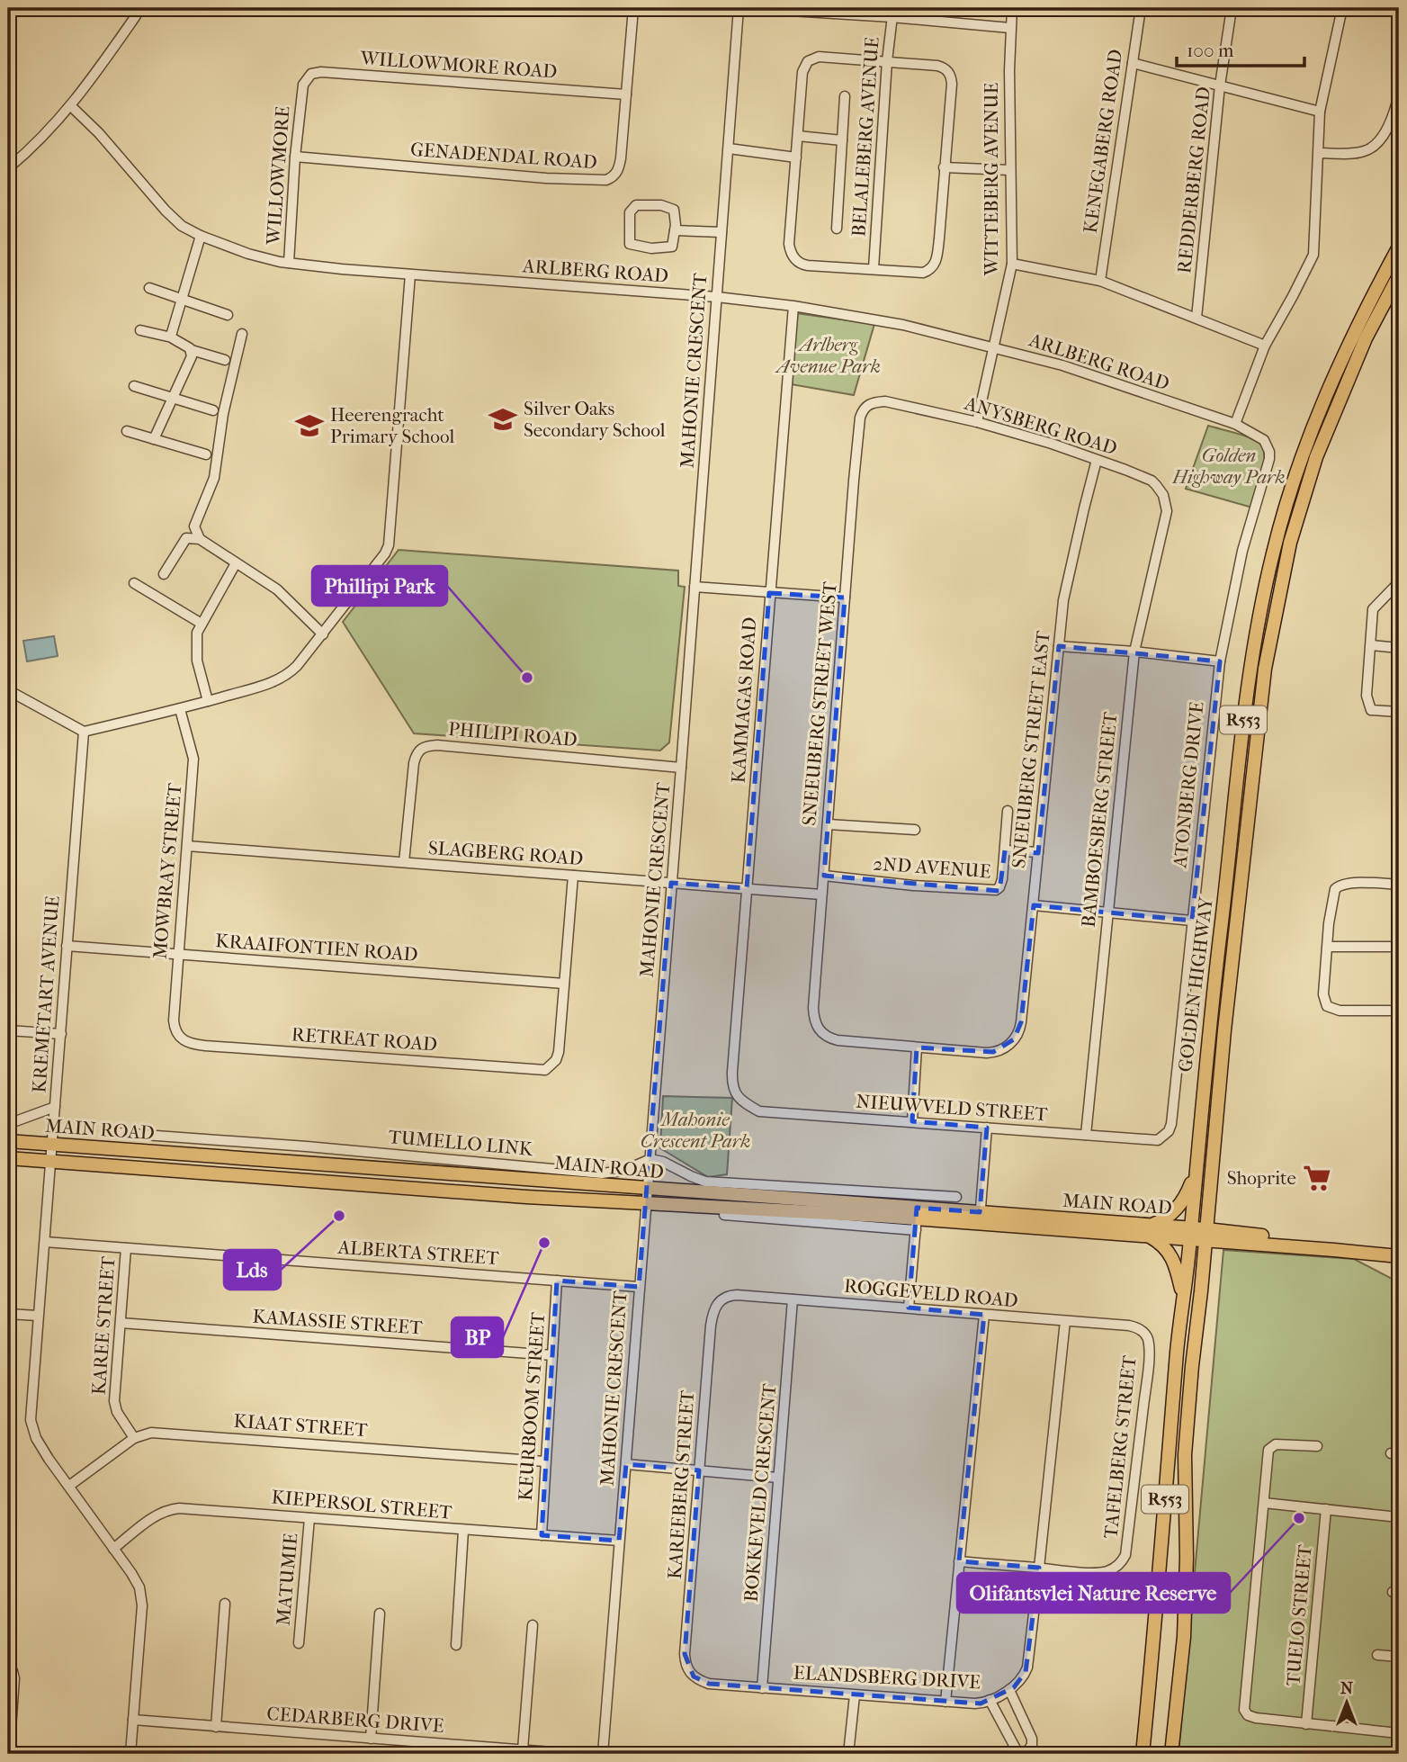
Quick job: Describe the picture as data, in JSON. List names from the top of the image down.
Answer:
{
  "streets": {
    "main road": ["R553", "GOLDEN HIGHWAY", "MAIN ROAD"],
    "street": [
      "WILLOWMORE ROAD",
      "BELALEBERG AVENUE",
      "KENEGABERG ROAD",
      "GENADENDAL ROAD",
      "WILLOWMORE",
      "WITTEBERG AVENUE",
      "REDDERBERG ROAD",
      "ARLBERG ROAD",
      "MAHONIE CRESCENT",
      "ANYSBERG ROAD",
      "KAMMAGAS ROAD",
      "SNEEUBERG STREET WEST",
      "PHILIPI ROAD",
      "SNEEUBERG STREET EAST",
      "ATONBERG DRIVE",
      "BAMBOESBERG STREET",
      "SLAGBERG ROAD",
      "2ND AVENUE",
      "MOWBRAY STREET",
      "KRAAIFONTIEN ROAD",
      "KREMETART AVENUE",
      "RETREAT ROAD",
      "NIEUWVELD STREET",
      "TUMELLO LINK",
      "ALBERTA STREET",
      "ROGGEVELD ROAD",
      "KAMASSIE STREET",
      "KAREE STREET",
      "KEURBOOM STREET",
      "KIAAT STREET",
      "TAFELBERG STREET",
      "KAREEBERG STREET",
      "BOKKEVELD CRESCENT",
      "KIEPERSOL STREET",
      "MATUMIE",
      "TUELO STREET",
      "ELANDSBERG DRIVE",
      "CEDARBERG DRIVE"
    ]
  },
  "crossings": [
    ["WILLOWMORE ROAD", "GENADENDAL ROAD"],
    ["WILLOWMORE ROAD", "WILLOWMORE"],
    ["GENADENDAL ROAD", "WILLOWMORE"],
    ["WILLOWMORE", "ARLBERG ROAD"],
    ["WITTEBERG AVENUE", "ARLBERG ROAD"],
    ["WITTEBERG AVENUE", "ANYSBERG ROAD"],
    ["ARLBERG ROAD", "MAHONIE CRESCENT"],
    ["ARLBERG ROAD", "KAMMAGAS ROAD"],
    ["ARLBERG ROAD", "ATONBERG DRIVE"],
    ["MAHONIE CRESCENT", "PHILIPI ROAD"],
    ["MAHONIE CRESCENT", "SLAGBERG ROAD"],
    ["MAHONIE CRESCENT", "MAIN ROAD"],
    ["MAHONIE CRESCENT", "TUMELLO LINK"],
    ["MAHONIE CRESCENT", "ALBERTA STREET"],
    ["MAHONIE CRESCENT", "KIEPERSOL STREET"],
    ["ANYSBERG ROAD", "SNEEUBERG STREET WEST"],
    ["ANYSBERG ROAD", "SNEEUBERG STREET EAST"],
    ["ANYSBERG ROAD", "BAMBOESBERG STREET"],
    ["KAMMAGAS ROAD", "SLAGBERG ROAD"],
    ["KAMMAGAS ROAD", "NIEUWVELD STREET"],
    ["SNEEUBERG STREET WEST", "SNEEUBERG STREET EAST"],
    ["SNEEUBERG STREET WEST", "SLAGBERG ROAD"],
    ["SNEEUBERG STREET WEST", "2ND AVENUE"],
    ["PHILIPI ROAD", "SLAGBERG ROAD"],
    ["SNEEUBERG STREET EAST", "2ND AVENUE"],
    ["ATONBERG DRIVE", "NIEUWVELD STREET"],
    ["BAMBOESBERG STREET", "NIEUWVELD STREET"],
    ["SLAGBERG ROAD", "MOWBRAY STREET"],
    ["MOWBRAY STREET", "KRAAIFONTIEN ROAD"],
    ["MOWBRAY STREET", "RETREAT ROAD"],
    ["KRAAIFONTIEN ROAD", "KREMETART AVENUE"],
    ["KRAAIFONTIEN ROAD", "RETREAT ROAD"],
    ["GOLDEN HIGHWAY", "MAIN ROAD"],
    ["KREMETART AVENUE", "MAIN ROAD"],
    ["KREMETART AVENUE", "ALBERTA STREET"],
    ["KREMETART AVENUE", "KIAAT STREET"],
    ["KREMETART AVENUE", "KIEPERSOL STREET"],
    ["KREMETART AVENUE", "CEDARBERG DRIVE"],
    ["ALBERTA STREET", "KAREE STREET"],
    ["ALBERTA STREET", "KEURBOOM STREET"],
    ["ROGGEVELD ROAD", "TAFELBERG STREET"],
    ["ROGGEVELD ROAD", "KAREEBERG STREET"],
    ["ROGGEVELD ROAD", "BOKKEVELD CRESCENT"],
    ["ROGGEVELD ROAD", "ELANDSBERG DRIVE"],
    ["KAMASSIE STREET", "KAREE STREET"],
    ["KAMASSIE STREET", "KEURBOOM STREET"],
    ["KAREE STREET", "KIAAT STREET"],
    ["KEURBOOM STREET", "KIAAT STREET"],
    ["KEURBOOM STREET", "KIEPERSOL STREET"],
    ["TAFELBERG STREET", "ELANDSBERG DRIVE"],
    ["KAREEBERG STREET", "ELANDSBERG DRIVE"],
    ["BOKKEVELD CRESCENT", "ELANDSBERG DRIVE"],
    ["KIEPERSOL STREET", "MATUMIE"]
  ],
  "parks": ["Arlberg Avenue Park", "Golden Highway Park", "Mahonie Crescent Park"],
  "places": {
    "school or university": ["Silver Oaks Secondary School", "Heerengracht Primary School"],
    "other": [
      "Phillipi Park",
      "Lds",
      "BP",
      "Olifantsvlei Nature Reserve"
    ],
    "supermarket": ["Shoprite"]
  },
  "scale_bar": "100 m",
  "north": "top"
}
